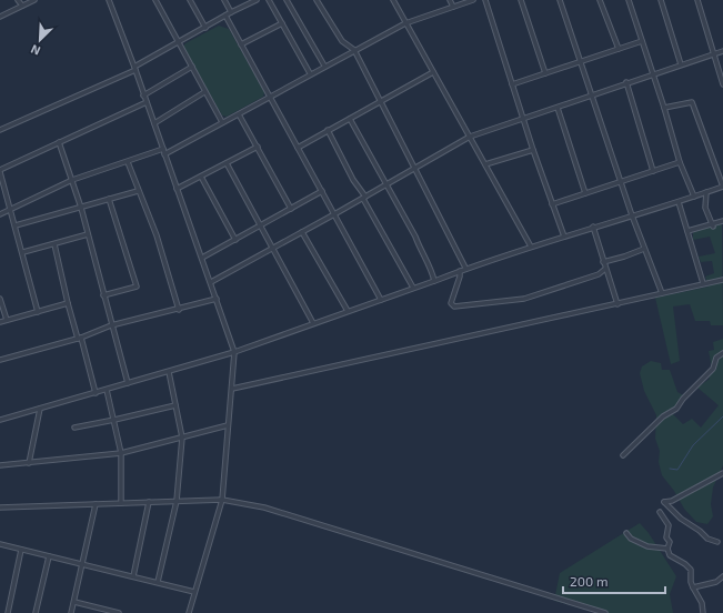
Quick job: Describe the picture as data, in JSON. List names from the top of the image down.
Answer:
{
  "scale_bar": "200 m",
  "north": "bottom left"
}
